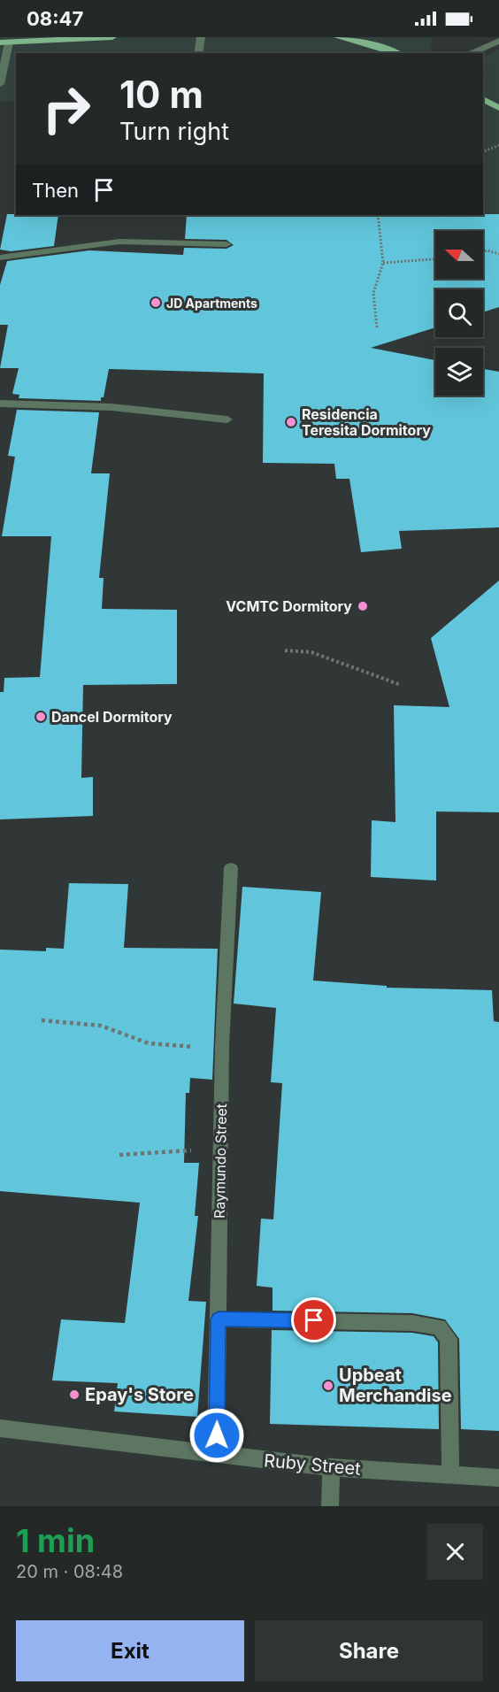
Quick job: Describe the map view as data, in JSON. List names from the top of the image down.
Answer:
{
  "streets": {
    "street": ["Raymundo Street", "Ruby Street"]
  },
  "crossings": [
    ["Raymundo Street", "Ruby Street"]
  ],
  "places": [
    "JD Apartments",
    "Residencia Teresita Dormitory",
    "VCMTC Dormitory",
    "Dancel Dormitory",
    "Upbeat Merchandise",
    "Epay's Store"
  ],
  "north": "left",
  "page": {
    "status": "08:47",
    "turn": ["10 m", "Turn right"],
    "then": "Then",
    "heading": ["1 min", "20 m · 08:48"],
    "buttons": ["Exit", "Share"]
  }
}
